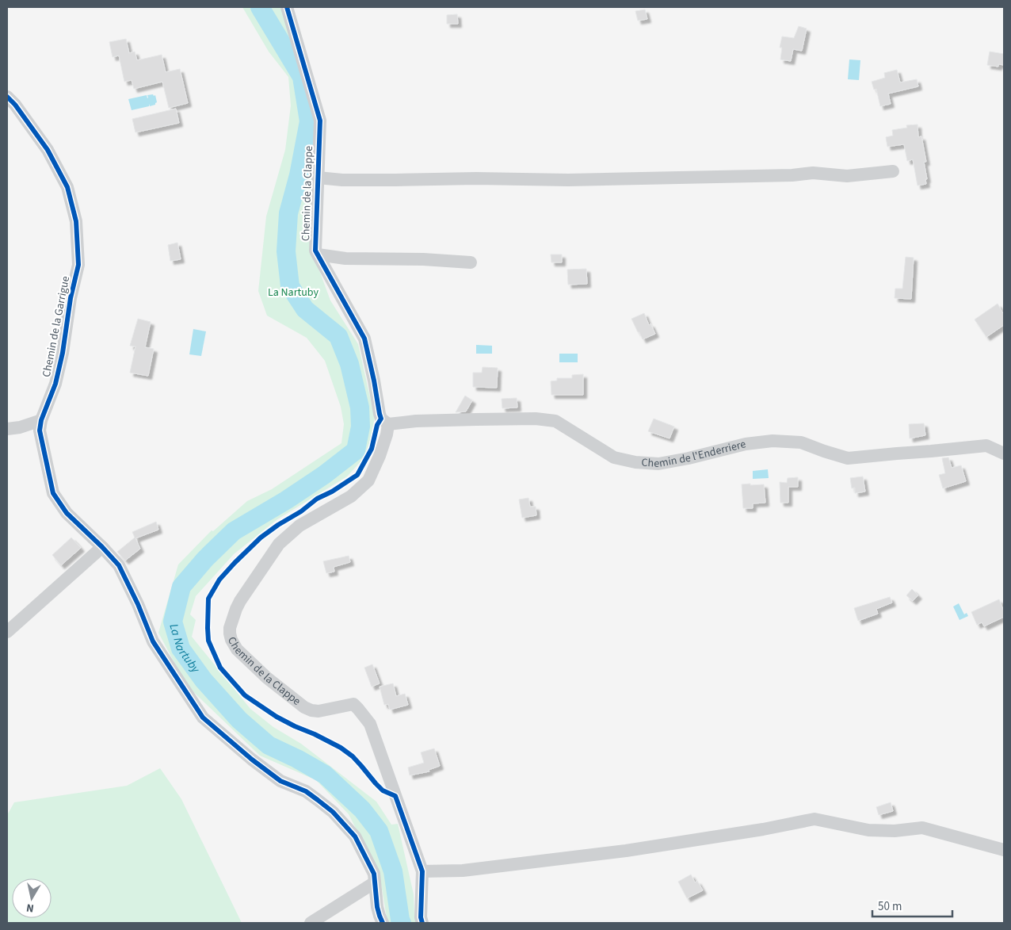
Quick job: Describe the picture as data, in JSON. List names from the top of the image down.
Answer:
{
  "streets": {
    "street": ["Chemin de la Clappe", "Chemin de la Garrigue", "Chemin de l'Enderriere"]
  },
  "crossings": [
    ["Chemin de la Clappe", "Chemin de l'Enderriere"]
  ],
  "water": ["La Nartuby"],
  "parks": ["La Nartuby"],
  "scale_bar": "50 m",
  "north": "bottom"
}
